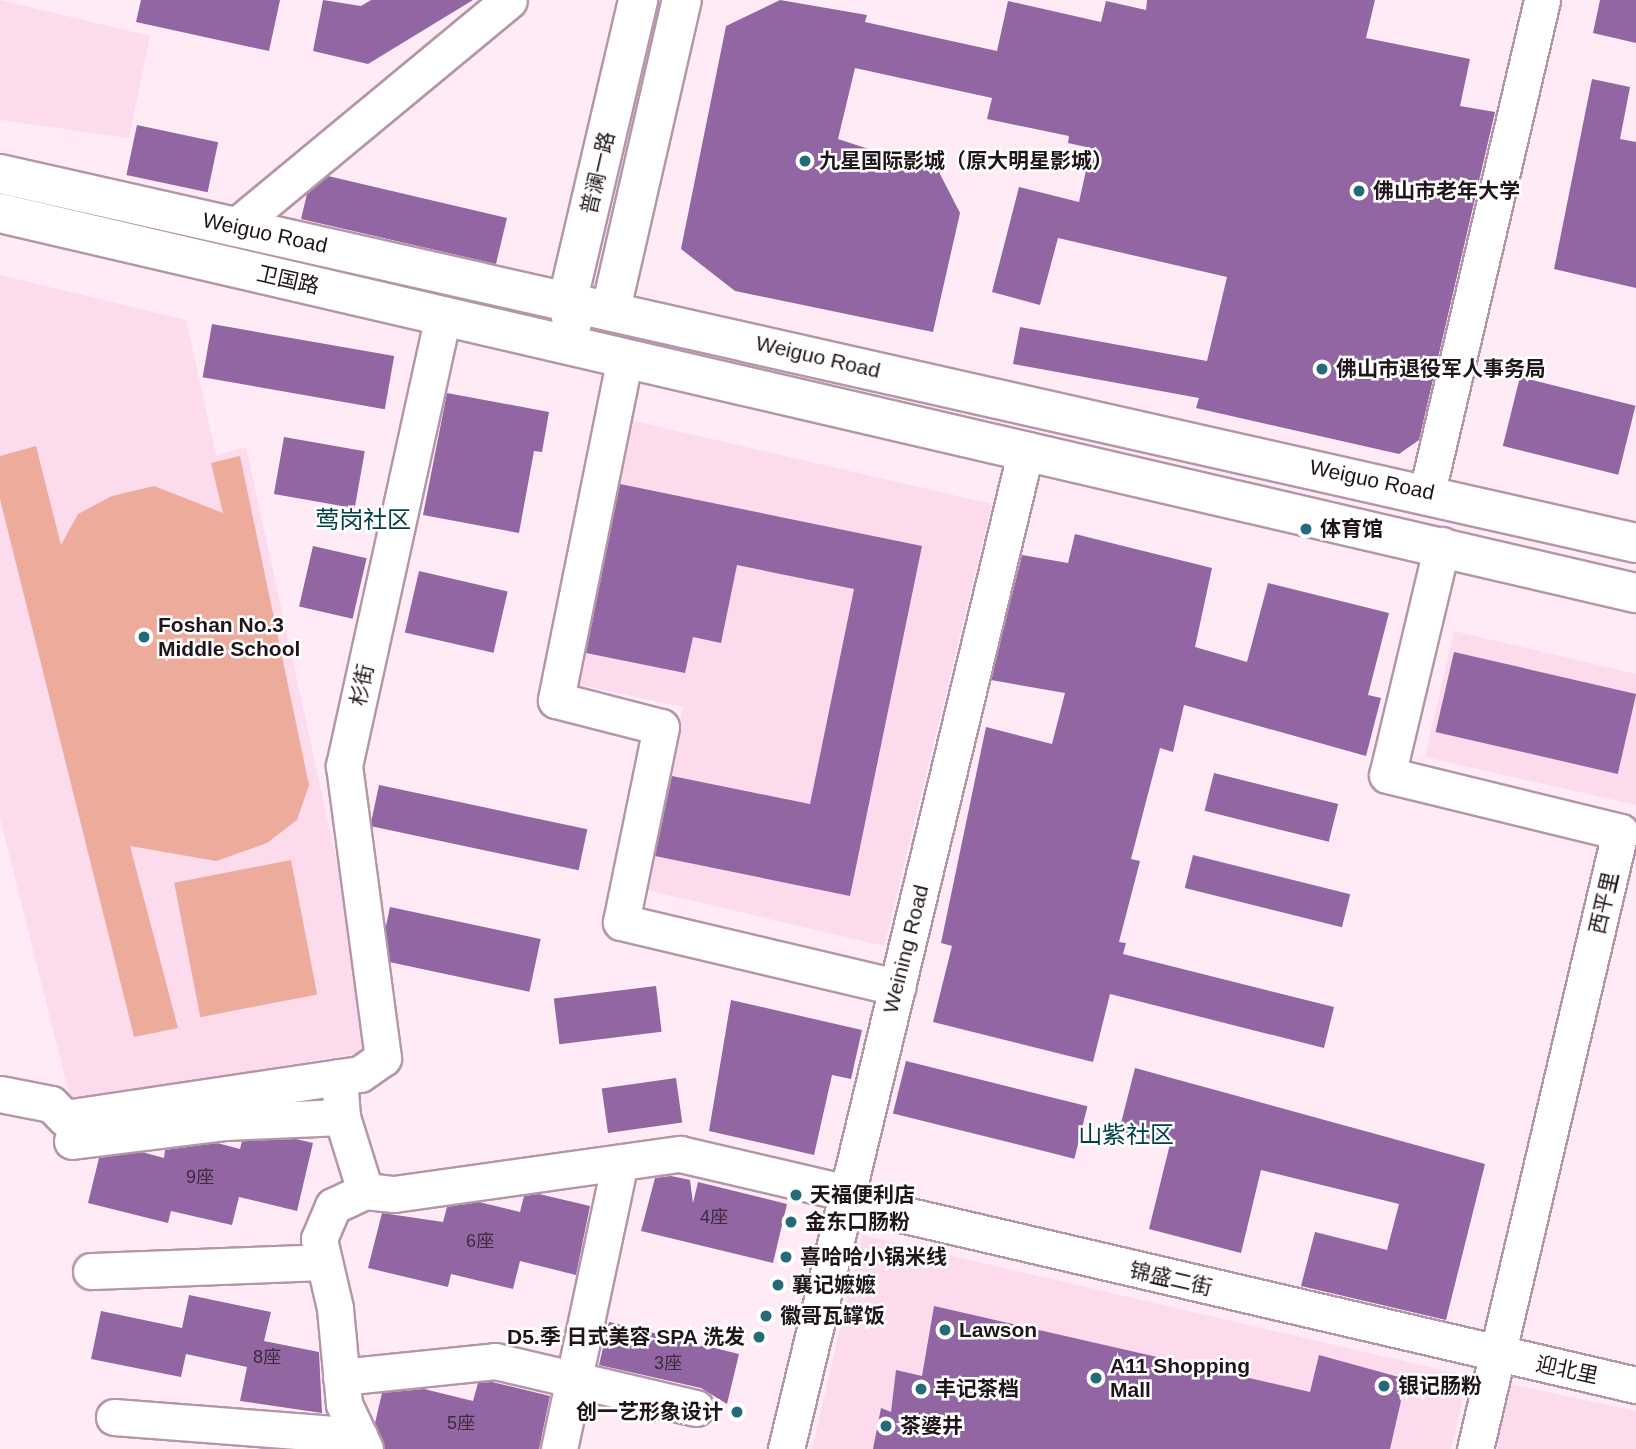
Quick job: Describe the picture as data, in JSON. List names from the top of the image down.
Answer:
{
  "streets": {
    "main road": ["普澜一路", "Weiguo Road", "卫国路"],
    "street": [
      "杉街",
      "西平里",
      "Weining Road",
      "锦盛二街",
      "迎北里"
    ]
  },
  "crossings": [
    ["普澜一路", "Weiguo Road"],
    ["普澜一路", "卫国路"],
    ["卫国路", "杉街"],
    ["卫国路", "西平里"],
    ["卫国路", "Weining Road"],
    ["西平里", "锦盛二街"],
    ["西平里", "迎北里"],
    ["Weining Road", "锦盛二街"],
    ["锦盛二街", "迎北里"]
  ],
  "districts": ["莺岗社区", "山紫社区"],
  "places": [
    "九星国际影城（原大明星影城）",
    "佛山市老年大学",
    "佛山市退役军人事务局",
    "体育馆",
    "Foshan No.3 Middle School",
    "天福便利店",
    "金东口肠粉",
    "喜哈哈小锅米线",
    "襄记嬷嬷",
    "徽哥瓦罉饭",
    "Lawson",
    "D5.季 日式美容 SPA 洗发",
    "A11 Shopping Mall",
    "银记肠粉",
    "丰记茶档",
    "创一艺形象设计",
    "茶婆井"
  ],
  "house_numbers": [
    "9座",
    "4座",
    "6座",
    "8座",
    "3座",
    "5座"
  ]
}
